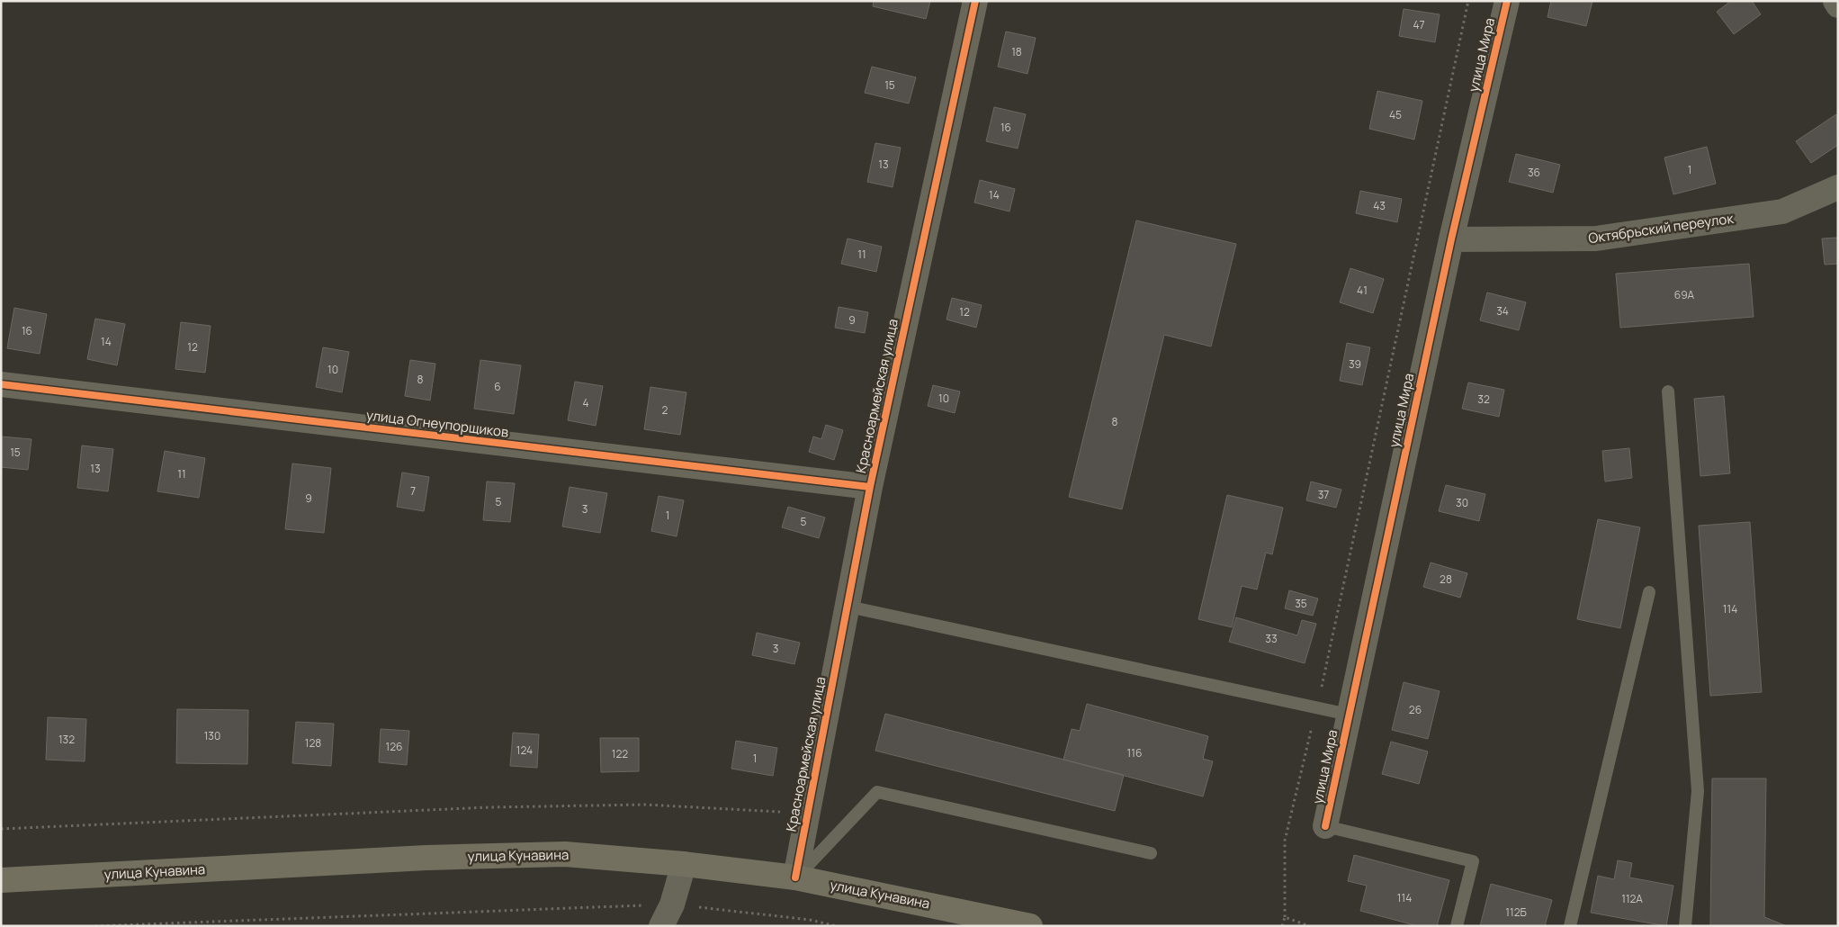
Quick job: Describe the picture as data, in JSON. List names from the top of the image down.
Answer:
{
  "streets": {
    "main road": ["улица Кунавина"],
    "street": [
      "улица Мира",
      "Октябрьский переулок",
      "Красноармейская улица",
      "улица Огнеупорщиков"
    ]
  },
  "crossings": [
    ["улица Мира", "Октябрьский переулок"],
    ["Красноармейская улица", "улица Огнеупорщиков"],
    ["Красноармейская улица", "улица Кунавина"]
  ],
  "house_numbers": [
    "47",
    "18",
    "15",
    "45",
    "16",
    "13",
    "1",
    "36",
    "14",
    "43",
    "11",
    "41",
    "69А",
    "34",
    "12",
    "9",
    "16",
    "14",
    "12",
    "39",
    "10",
    "8",
    "6",
    "10",
    "32",
    "4",
    "2",
    "8",
    "15",
    "13",
    "11",
    "7",
    "37",
    "9",
    "5",
    "30",
    "3",
    "1",
    "5",
    "28",
    "35",
    "114",
    "33",
    "3",
    "26",
    "130",
    "132",
    "128",
    "126",
    "124",
    "116",
    "122",
    "1",
    "114",
    "112А",
    "112Б"
  ]
}
